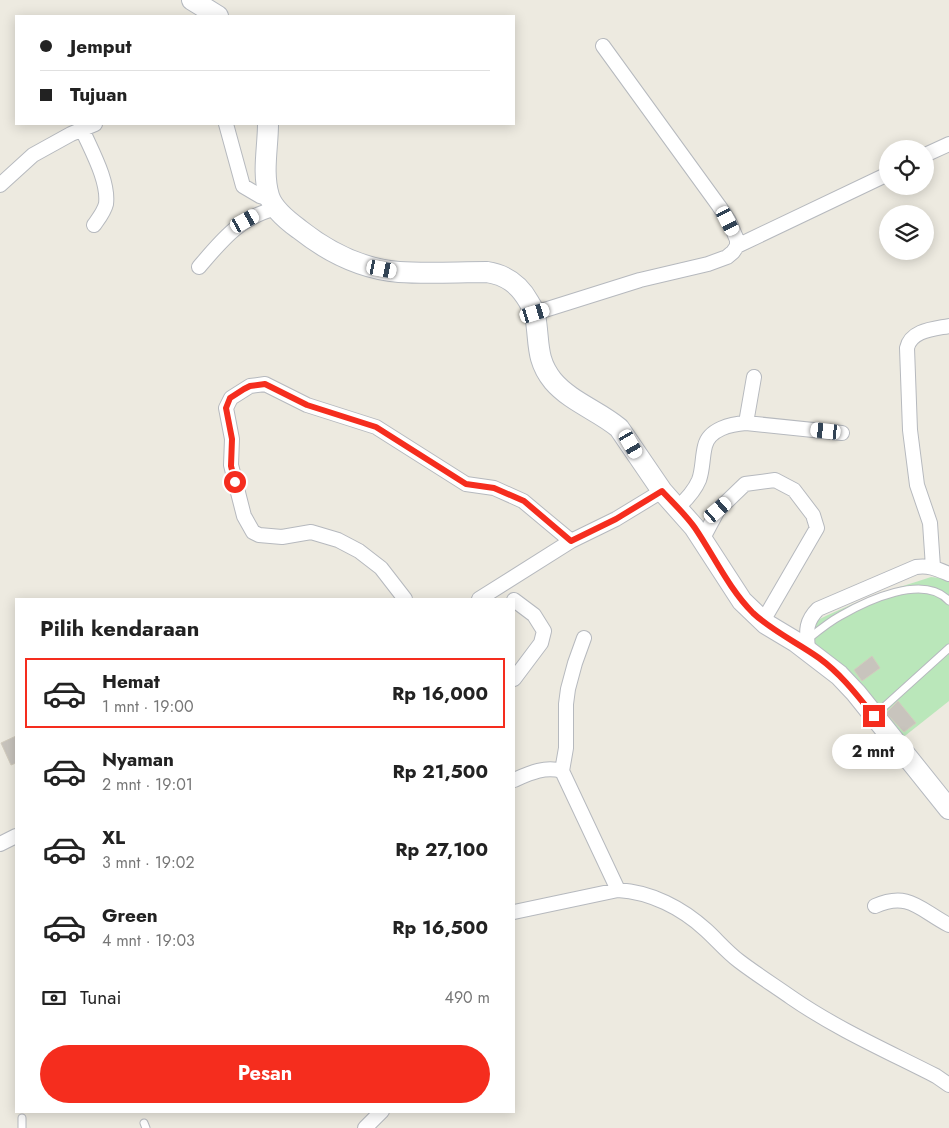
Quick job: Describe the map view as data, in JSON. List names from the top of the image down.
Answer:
{
  "page": {
    "banner": ["Jemput", "Tujuan"],
    "heading": "Pilih kendaraan",
    "list": [
      {
        "name": "Hemat",
        "note": "1 mnt · 19:00",
        "value": "Rp 16,000"
      },
      {
        "name": "Nyaman",
        "note": "2 mnt · 19:01",
        "value": "Rp 21,500"
      },
      {
        "name": "XL",
        "note": "3 mnt · 19:02",
        "value": "Rp 27,100"
      },
      {
        "name": "Green",
        "note": "4 mnt · 19:03",
        "value": "Rp 16,500"
      }
    ],
    "bubble": "2 mnt",
    "pay": ["Tunai", "490 m"],
    "buttons": "Pesan"
  }
}
